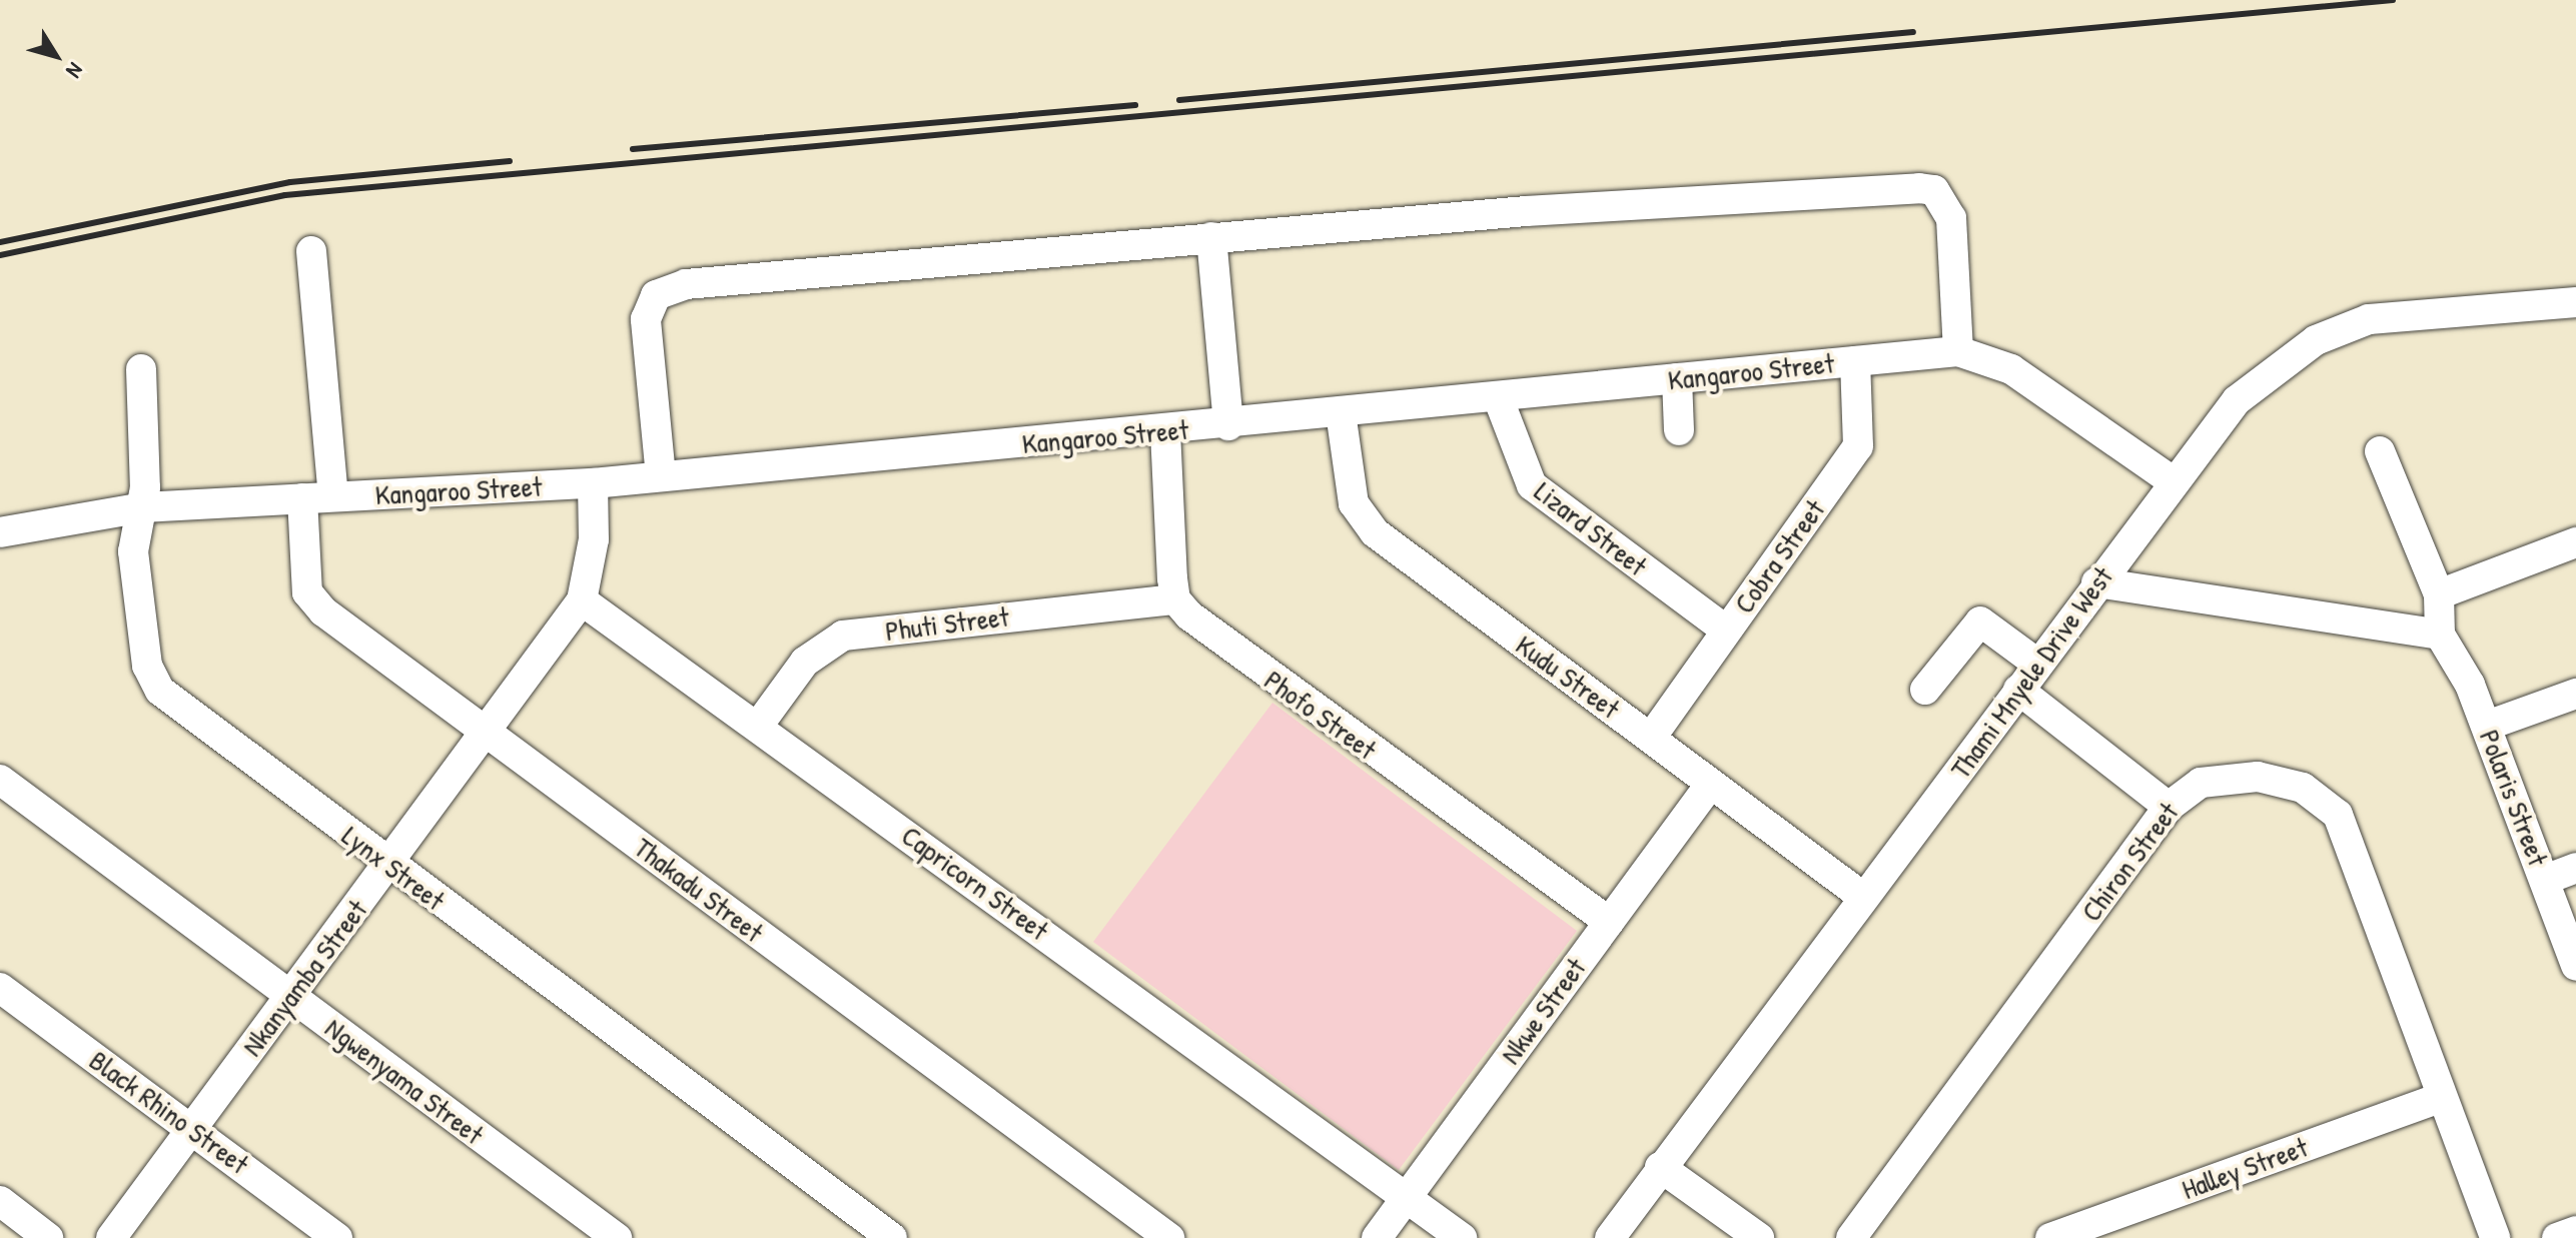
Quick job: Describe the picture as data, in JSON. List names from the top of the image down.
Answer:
{
  "streets": {
    "street": [
      "Kangaroo Street",
      "Lizard Street",
      "Cobra Street",
      "Phuti Street",
      "Thami Mnyele Drive West",
      "Kudu Street",
      "Phofo Street",
      "Polaris Street",
      "Chiron Street",
      "Lynx Street",
      "Capricorn Street",
      "Thakadu Street",
      "Nkanyamba Street",
      "Nkwe Street",
      "Ngwenyama Street",
      "Black Rhino Street",
      "Halley Street"
    ]
  },
  "crossings": [
    ["Kangaroo Street", "Lizard Street"],
    ["Kangaroo Street", "Cobra Street"],
    ["Kangaroo Street", "Thami Mnyele Drive West"],
    ["Kangaroo Street", "Kudu Street"],
    ["Kangaroo Street", "Lynx Street"],
    ["Kangaroo Street", "Thakadu Street"],
    ["Lizard Street", "Cobra Street"],
    ["Cobra Street", "Kudu Street"],
    ["Phuti Street", "Phofo Street"],
    ["Phuti Street", "Capricorn Street"],
    ["Thami Mnyele Drive West", "Kudu Street"],
    ["Kudu Street", "Nkwe Street"],
    ["Phofo Street", "Nkwe Street"],
    ["Chiron Street", "Halley Street"],
    ["Lynx Street", "Nkanyamba Street"],
    ["Capricorn Street", "Nkanyamba Street"],
    ["Capricorn Street", "Nkwe Street"],
    ["Thakadu Street", "Nkanyamba Street"],
    ["Nkanyamba Street", "Ngwenyama Street"],
    ["Nkanyamba Street", "Black Rhino Street"]
  ],
  "north": "bottom right"
}
